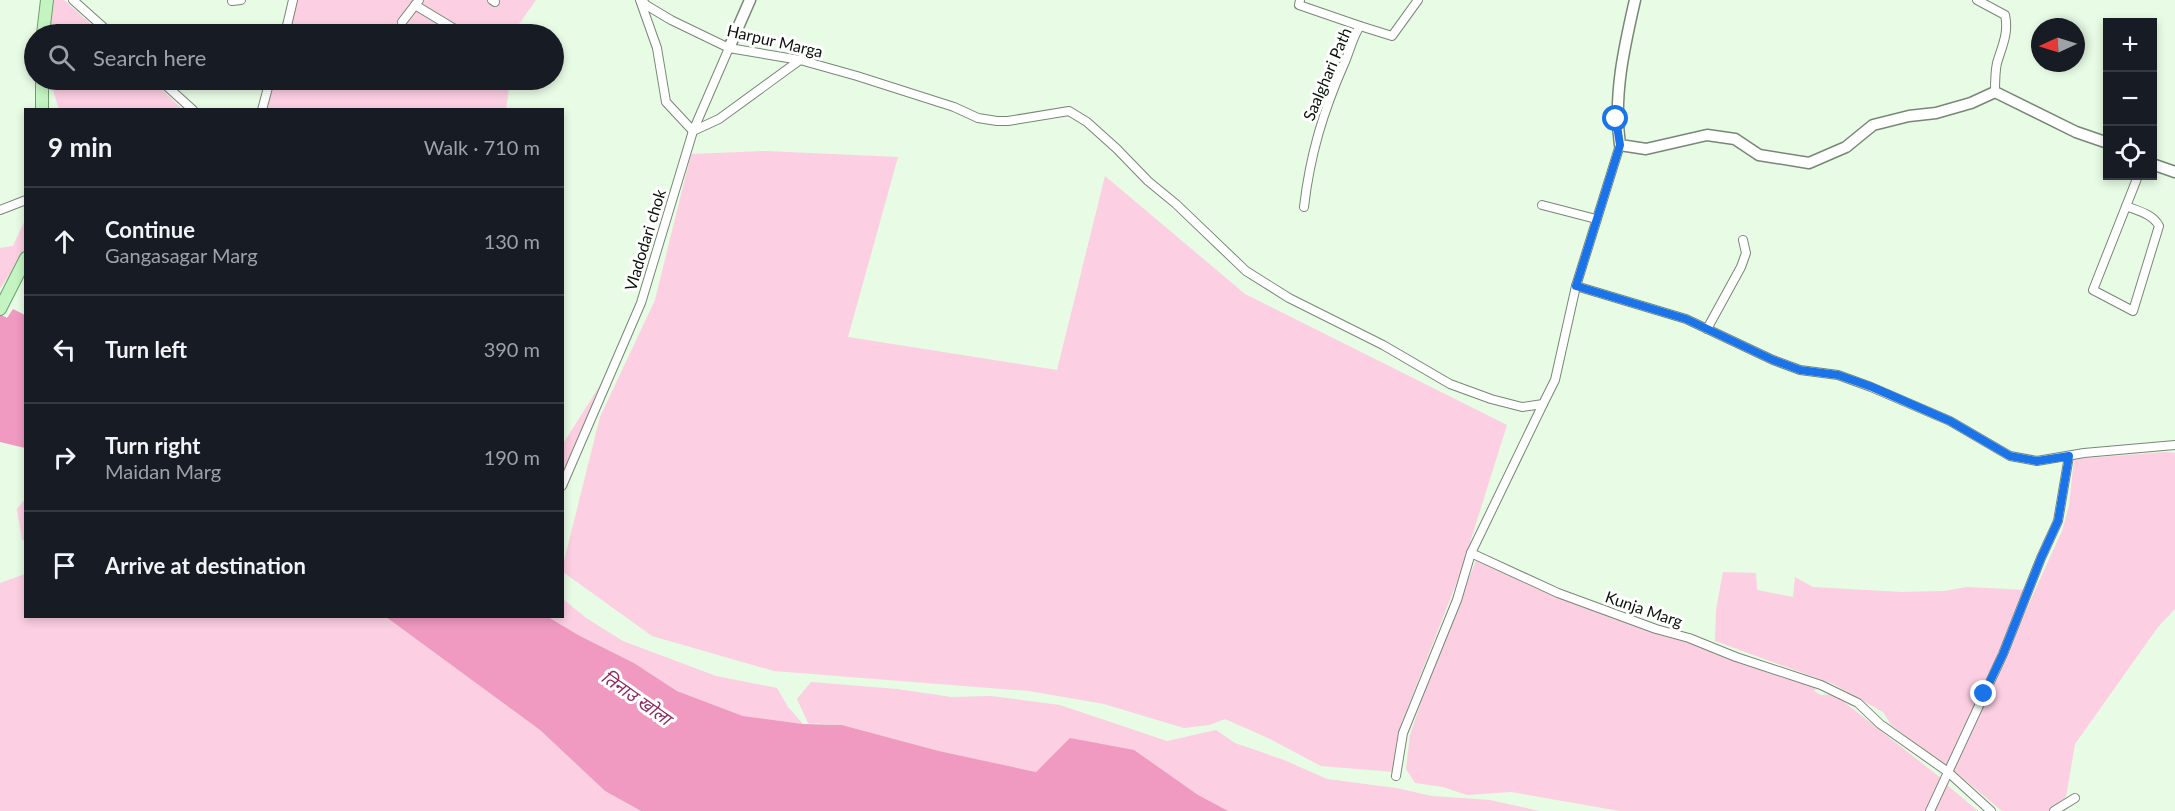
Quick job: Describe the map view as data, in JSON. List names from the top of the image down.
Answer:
{
  "streets": {
    "street": [
      "Harpur Marga",
      "Saalghari Path",
      "Vladodari chok",
      "Kunja Marg"
    ]
  },
  "crossings": [
    ["Harpur Marga", "Vladodari chok"]
  ],
  "water": ["तिनाउ खोला"],
  "north": "left",
  "page": {
    "map_buttons": ["+", "−"],
    "search": "Search here",
    "heading": ["9 min", "Walk · 710 m"],
    "list": [
      ["Continue", "Gangasagar Marg", "130 m"],
      ["Turn left", "390 m"],
      ["Turn right", "Maidan Marg", "190 m"],
      "Arrive at destination"
    ]
  }
}
